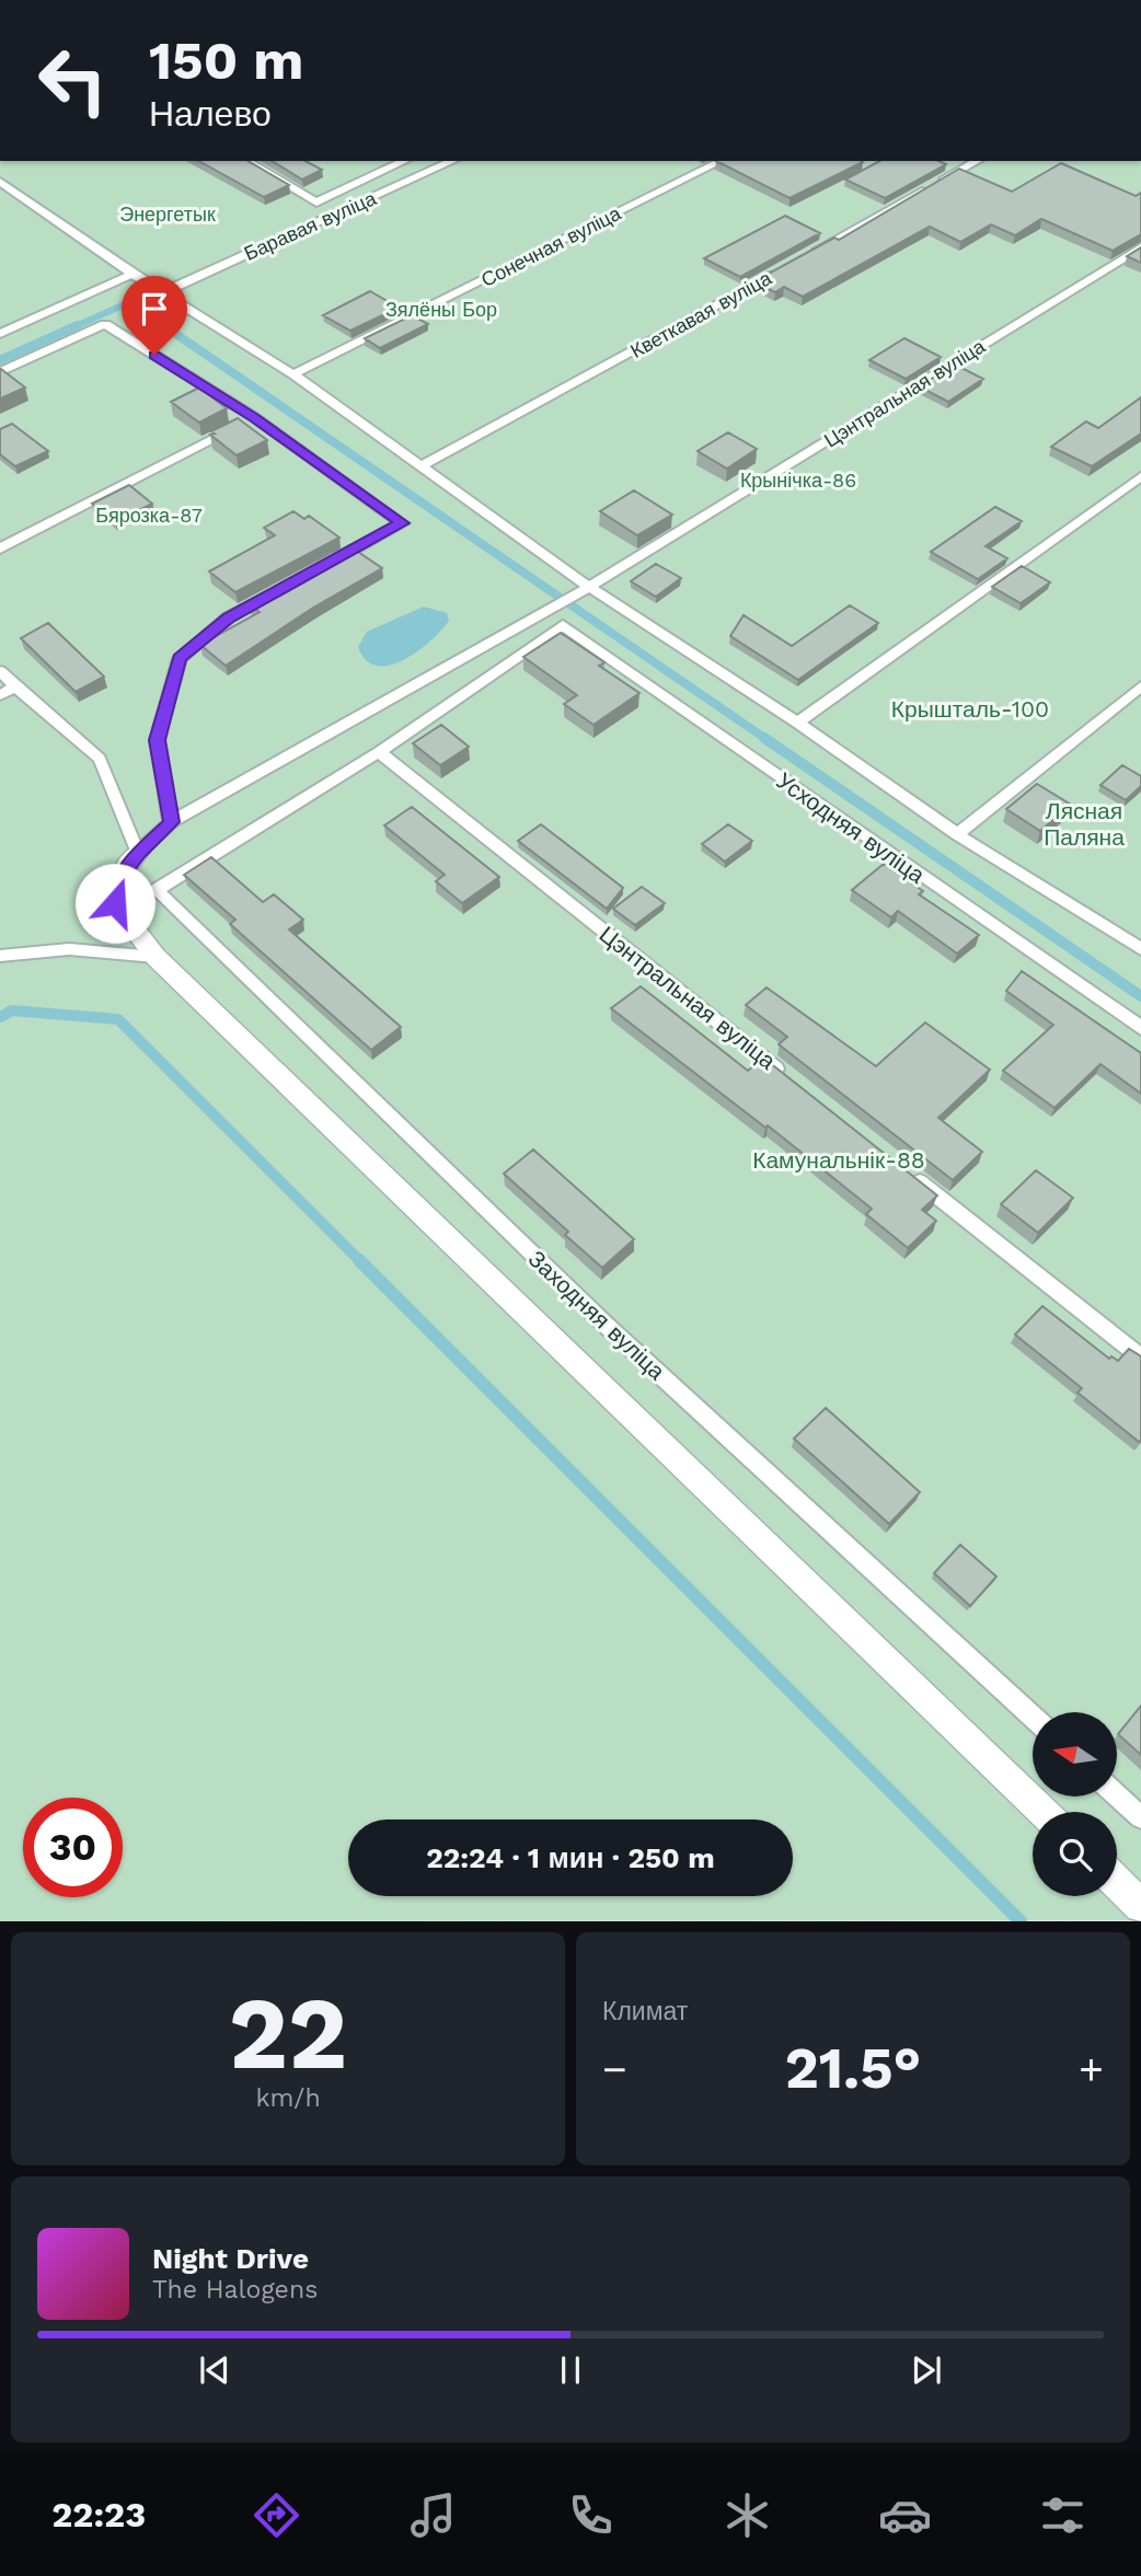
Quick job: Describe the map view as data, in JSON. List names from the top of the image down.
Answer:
{
  "streets": {
    "lane": [
      "Баравая вуліца",
      "Сонечная вуліца",
      "Кветкавая вуліца",
      "Цэнтральная вуліца",
      "Усходняя вуліца",
      "Заходняя вуліца"
    ]
  },
  "crossings": [
    ["Цэнтральная вуліца", "Усходняя вуліца"],
    ["Цэнтральная вуліца", "Заходняя вуліца"],
    ["Усходняя вуліца", "Заходняя вуліца"]
  ],
  "parks": [
    "Энергетык",
    "Зялёны Бор",
    "Крынічка-86",
    "Бярозка-87",
    "Крышталь-100",
    "Лясная Паляна",
    "Камунальнік-88"
  ],
  "north": "left",
  "page": {
    "turn": ["150 m", "Налево"],
    "limit": "30",
    "trip": "22:24 · 1 мин · 250 m",
    "tile": [
      ["22", "km/h"],
      "Климат"
    ],
    "heat": ["−", "21.5°", "+"],
    "song": ["Night Drive", "The Halogens"],
    "tabs": "22:23"
  }
}
